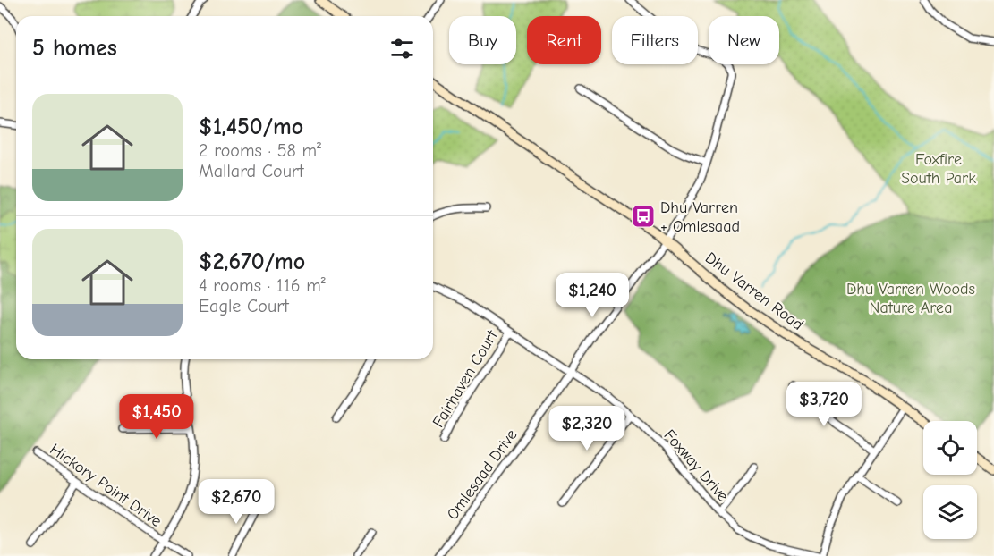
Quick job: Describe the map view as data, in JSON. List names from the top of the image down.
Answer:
{
  "streets": {
    "main road": ["Dhu Varren Road"],
    "street": [
      "Fairhaven Court",
      "Foxway Drive",
      "Omlesaad Drive",
      "Hickory Point Drive"
    ]
  },
  "crossings": [
    ["Dhu Varren Road", "Omlesaad Drive"],
    ["Fairhaven Court", "Foxway Drive"],
    ["Foxway Drive", "Omlesaad Drive"]
  ],
  "parks": ["Foxfire South Park", "Dhu Varren Woods Nature Area"],
  "places": {
    "bus stop": ["Dhu Varren + Omlesaad"]
  },
  "page": {
    "chip": [
      "Buy",
      "Rent",
      "Filters",
      "New"
    ],
    "heading": "5 homes",
    "list": [
      {
        "name": "$1,450/mo",
        "note": "2 rooms · 58 m² · Mallard Court"
      },
      {
        "name": "$2,670/mo",
        "note": "4 rooms · 116 m² · Eagle Court"
      }
    ],
    "price": [
      "$1,240",
      "$3,720",
      "$1,450",
      "$2,320",
      "$2,670"
    ]
  }
}
